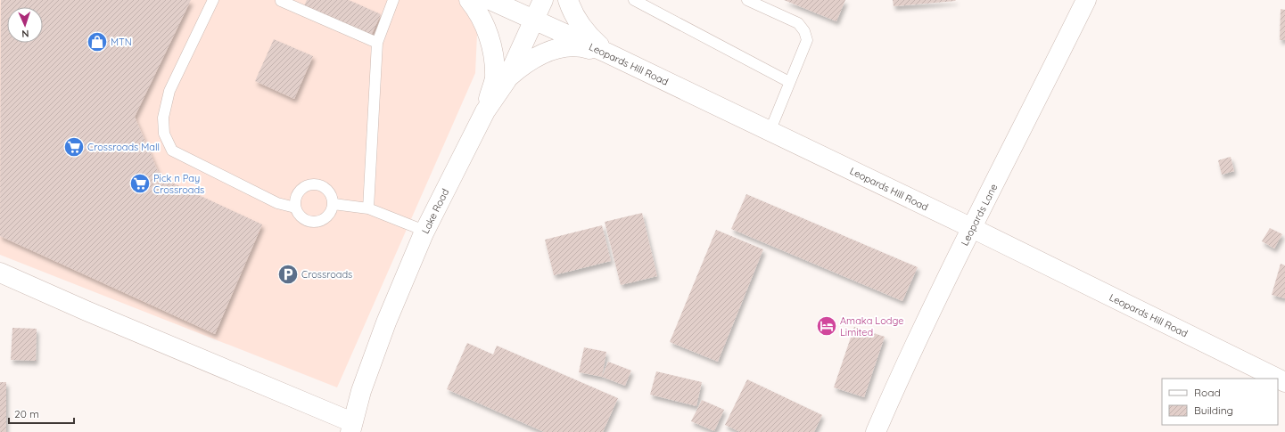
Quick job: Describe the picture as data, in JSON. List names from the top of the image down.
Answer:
{
  "streets": {
    "main road": ["Leopards Hill Road", "Lake Road", "Leopards Lane"]
  },
  "crossings": [
    ["Leopards Hill Road", "Lake Road"],
    ["Leopards Hill Road", "Leopards Lane"]
  ],
  "places": {
    "shop": ["MTN"],
    "supermarket": ["Crossroads Mall", "Pick n Pay Crossroads"],
    "parking": ["Crossroads"],
    "hotel": ["Amaka Lodge Limited"]
  },
  "legend": ["Road", "Building"],
  "scale_bar": "20 m",
  "north": "bottom"
}
